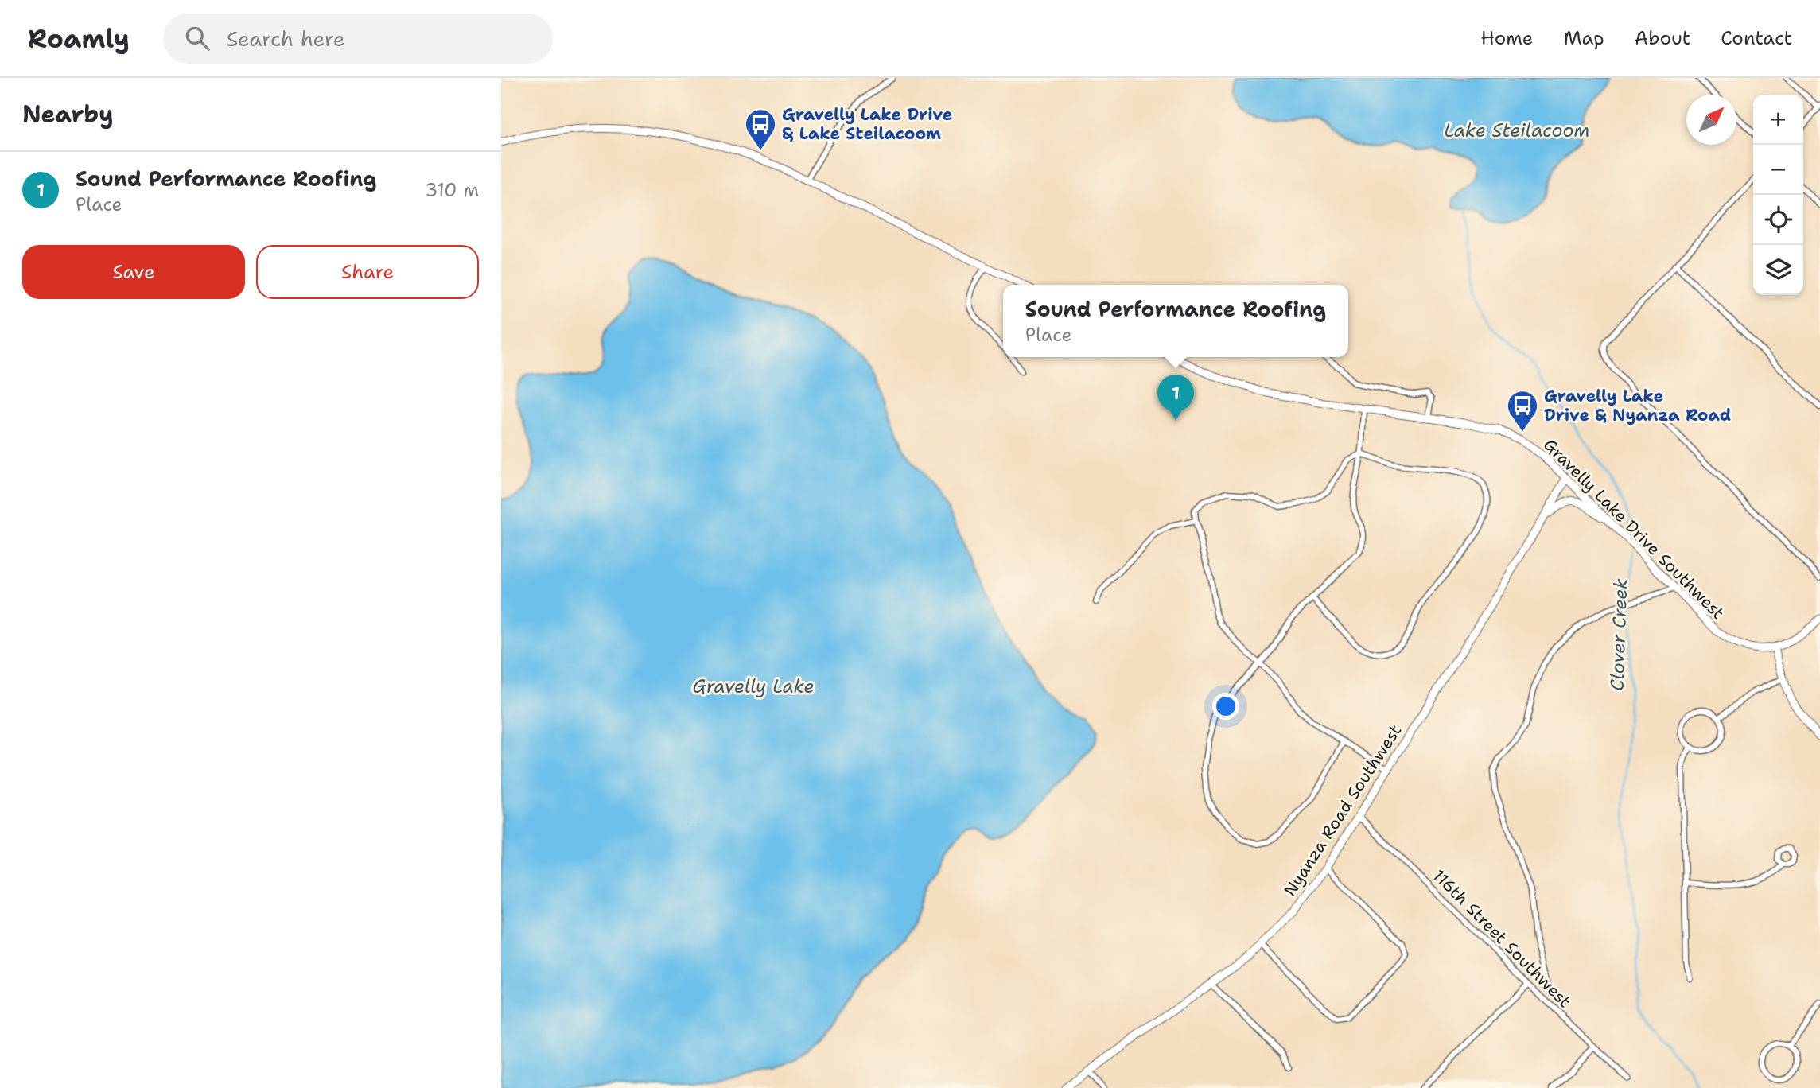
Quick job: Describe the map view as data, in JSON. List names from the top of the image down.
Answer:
{
  "streets": {
    "main road": ["Gravelly Lake Drive Southwest", "Nyanza Road Southwest"],
    "street": ["116th Street Southwest"]
  },
  "crossings": [
    ["Gravelly Lake Drive Southwest", "Nyanza Road Southwest"],
    ["Nyanza Road Southwest", "116th Street Southwest"]
  ],
  "water": ["Lake Steilacoom", "Clover Creek", "Gravelly Lake"],
  "places": {
    "bus stop": ["Gravelly Lake Drive & Lake Steilacoom", "Gravelly Lake Drive & Nyanza Road"]
  },
  "north": "top right",
  "page": {
    "header": "Roamly",
    "search": "Search here",
    "nav": [
      "Home",
      "Map",
      "About",
      "Contact"
    ],
    "heading": "Nearby",
    "map_buttons": ["+", "−"],
    "list": [
      {
        "mark": "1",
        "name": "Sound Performance Roofing",
        "note": "Place",
        "value": "310 m"
      }
    ],
    "buttons": ["Save", "Share"],
    "popup": ["Sound Performance Roofing", "Place"],
    "pins": "1"
  }
}
